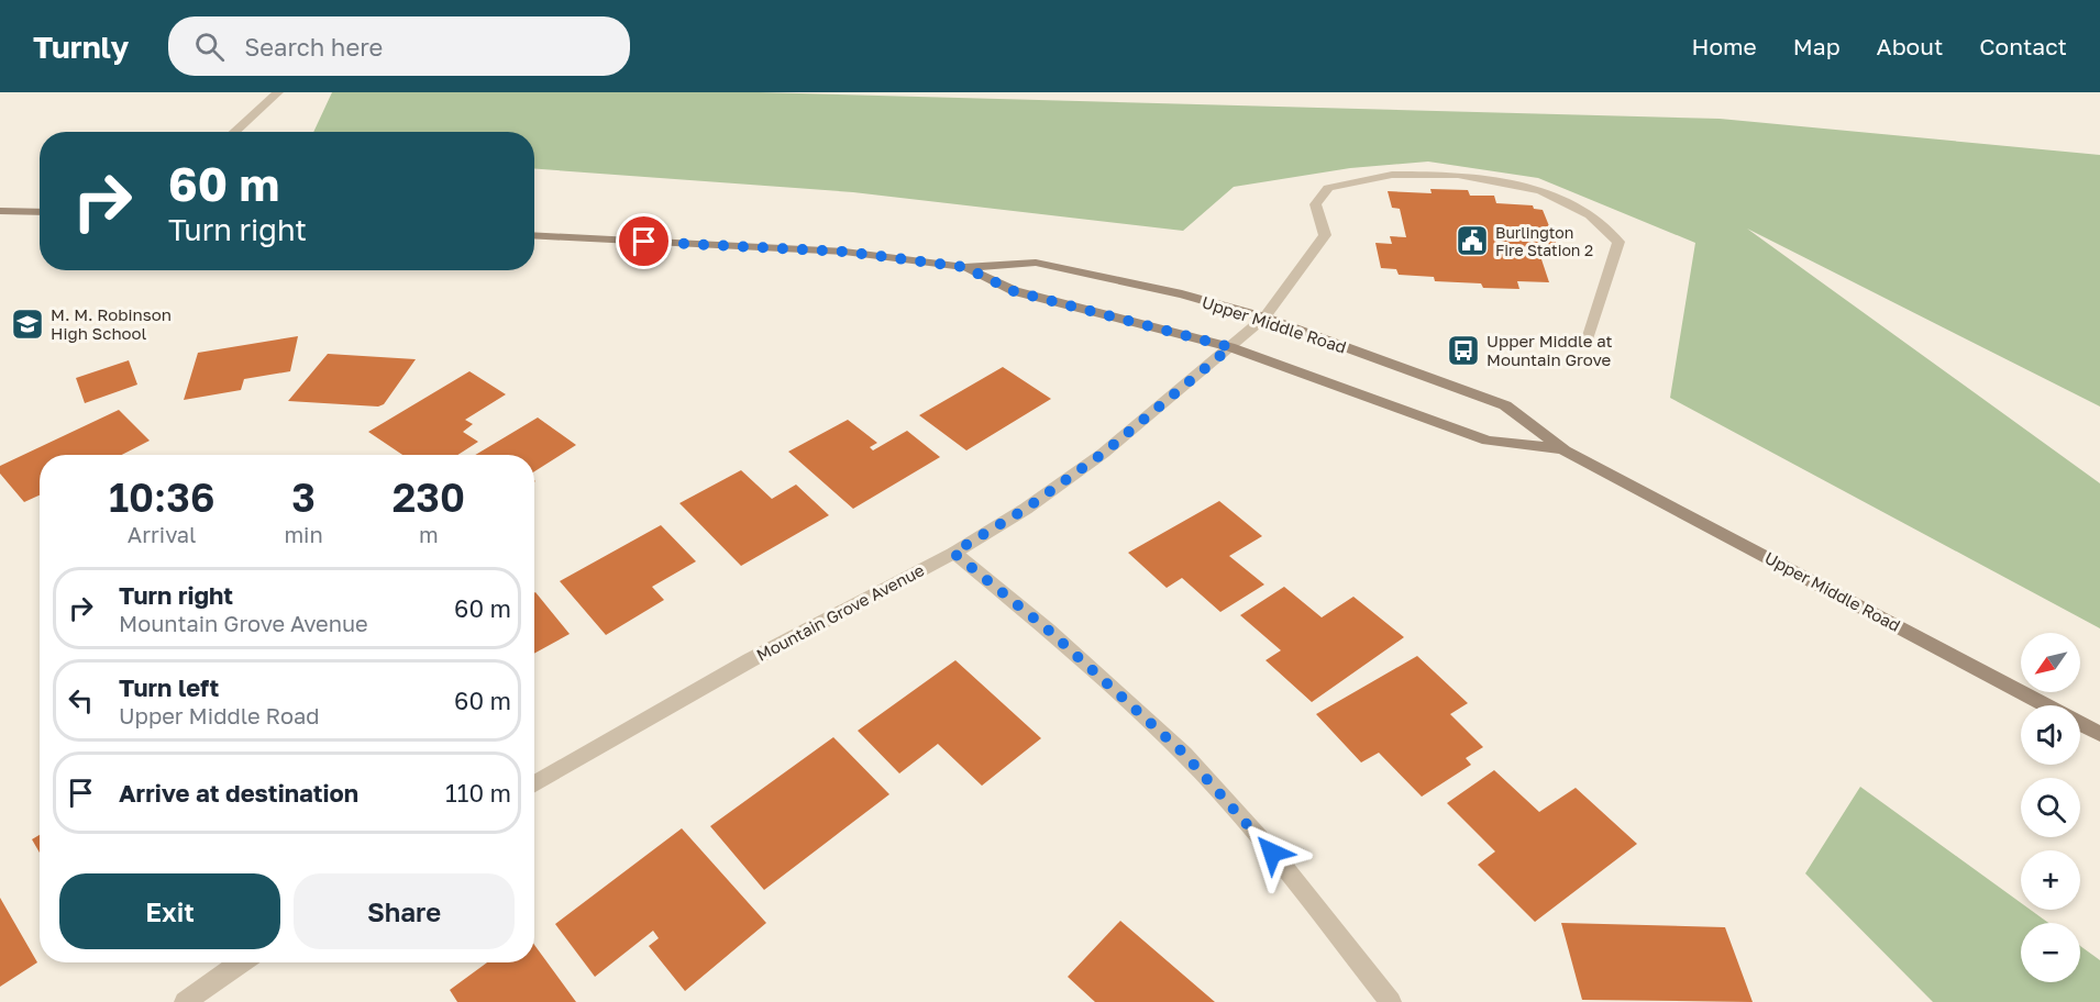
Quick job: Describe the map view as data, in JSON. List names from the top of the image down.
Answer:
{
  "streets": {
    "main road": ["Upper Middle Road"],
    "street": ["Mountain Grove Avenue"]
  },
  "crossings": [
    ["Upper Middle Road", "Mountain Grove Avenue"]
  ],
  "places": {
    "public building": ["Burlington Fire Station 2"],
    "school or university": ["M. M. Robinson High School"],
    "bus stop": ["Upper Middle at Mountain Grove"]
  },
  "north": "bottom left",
  "page": {
    "header": "Turnly",
    "search": "Search here",
    "nav": [
      "Home",
      "Map",
      "About",
      "Contact"
    ],
    "turn": ["60 m", "Turn right"],
    "eta": [
      "10:36",
      "Arrival",
      "3",
      "min",
      "230",
      "m"
    ],
    "list": [
      {
        "name": "Turn right",
        "note": "Mountain Grove Avenue",
        "value": "60 m"
      },
      {
        "name": "Turn left",
        "note": "Upper Middle Road",
        "value": "60 m"
      },
      {
        "name": "Arrive at destination",
        "value": "110 m"
      }
    ],
    "map_buttons": ["+", "−"],
    "buttons": ["Exit", "Share"]
  }
}
